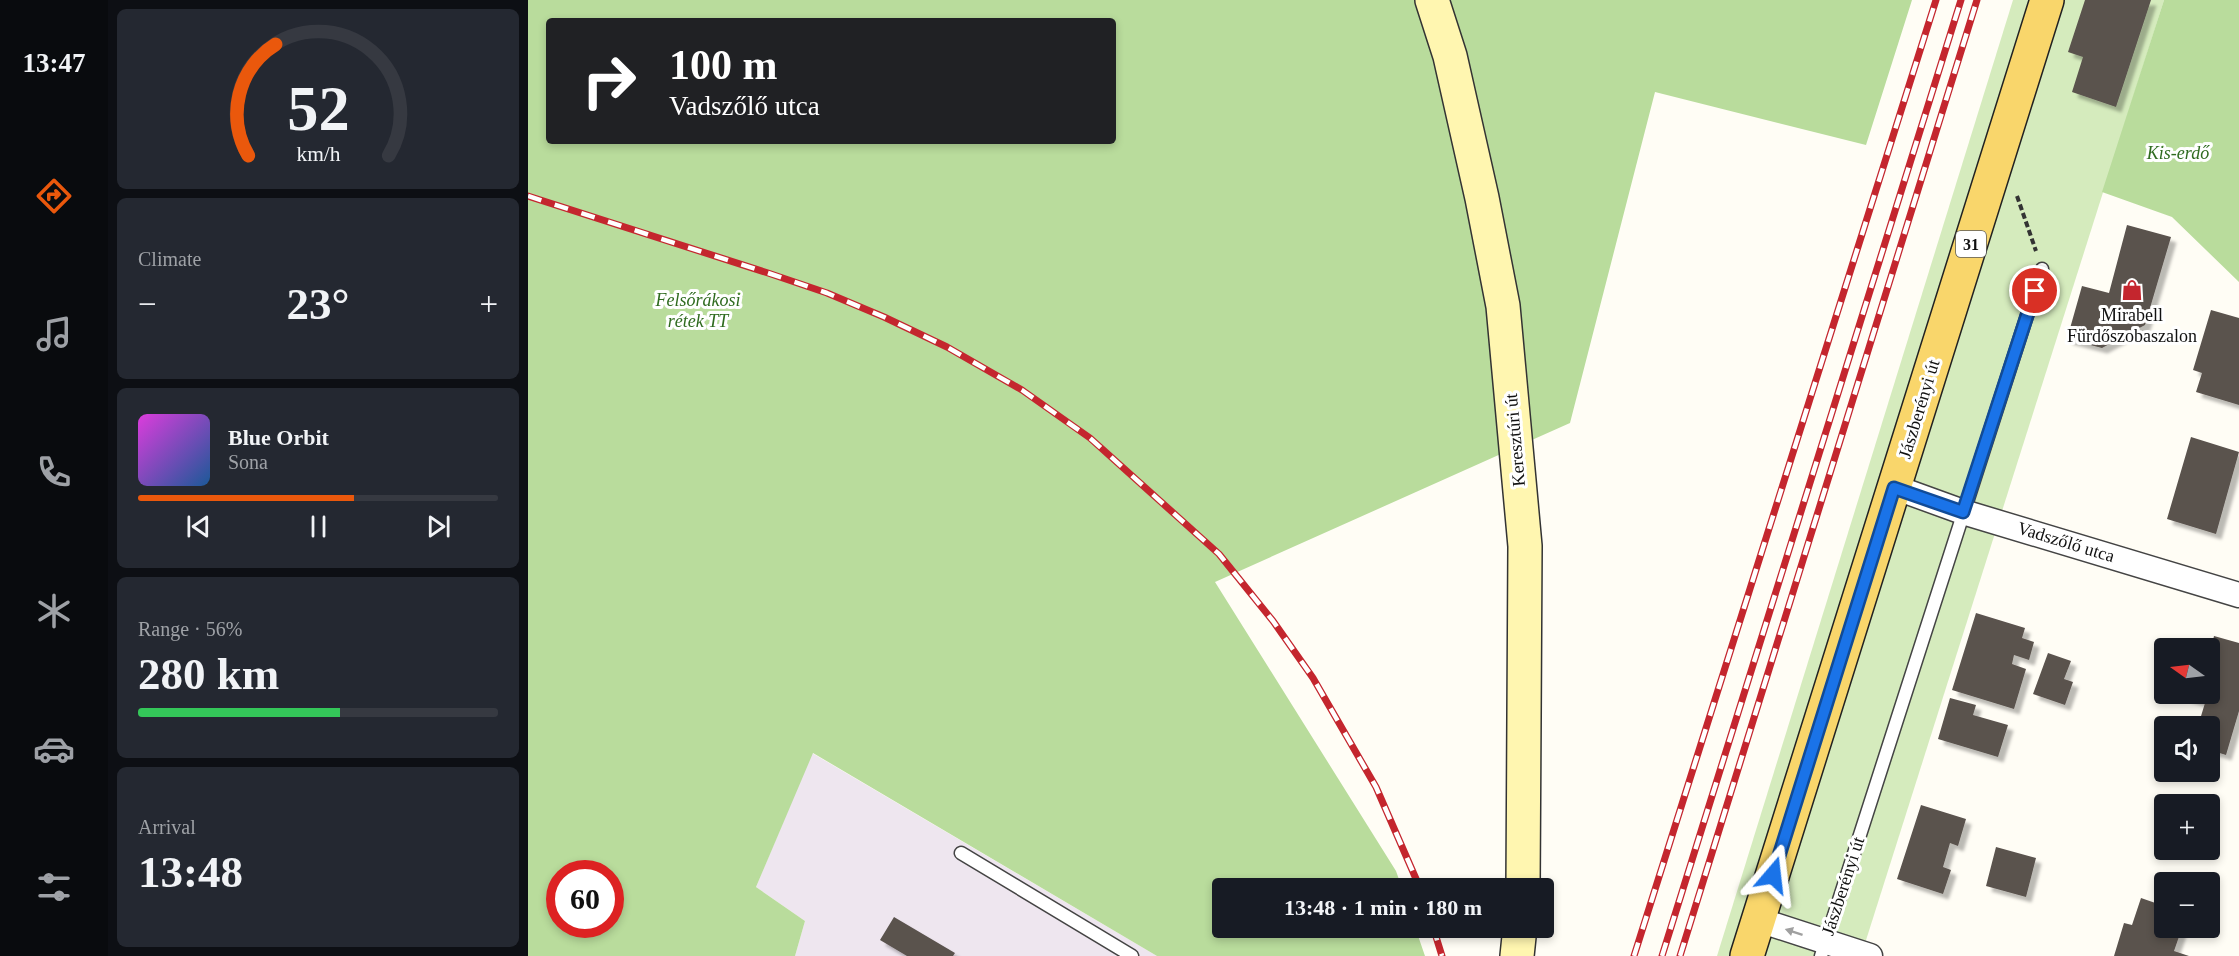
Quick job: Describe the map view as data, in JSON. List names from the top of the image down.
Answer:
{
  "streets": {
    "main road": ["31", "Jászberényi út", "Keresztúri út"],
    "street": ["Vadszőlő utca"]
  },
  "crossings": [
    ["Jászberényi út", "Vadszőlő utca"]
  ],
  "parks": ["Kis-erdő", "Felsőrákosi rétek TT"],
  "places": {
    "shop": ["Mirabell Fürdőszobaszalon"]
  },
  "north": "left",
  "page": {
    "tabs": "13:47",
    "turn": ["100 m", "Vadszőlő utca"],
    "tile": [
      "Climate",
      ["Range · 56%", "280 km"],
      ["Arrival", "13:48"]
    ],
    "heat": ["−", "23°", "+"],
    "song": ["Blue Orbit", "Sona"],
    "map_buttons": ["+", "−"],
    "limit": "60",
    "trip": "13:48 · 1 min · 180 m",
    "gauge": ["52", "km/h"]
  }
}
